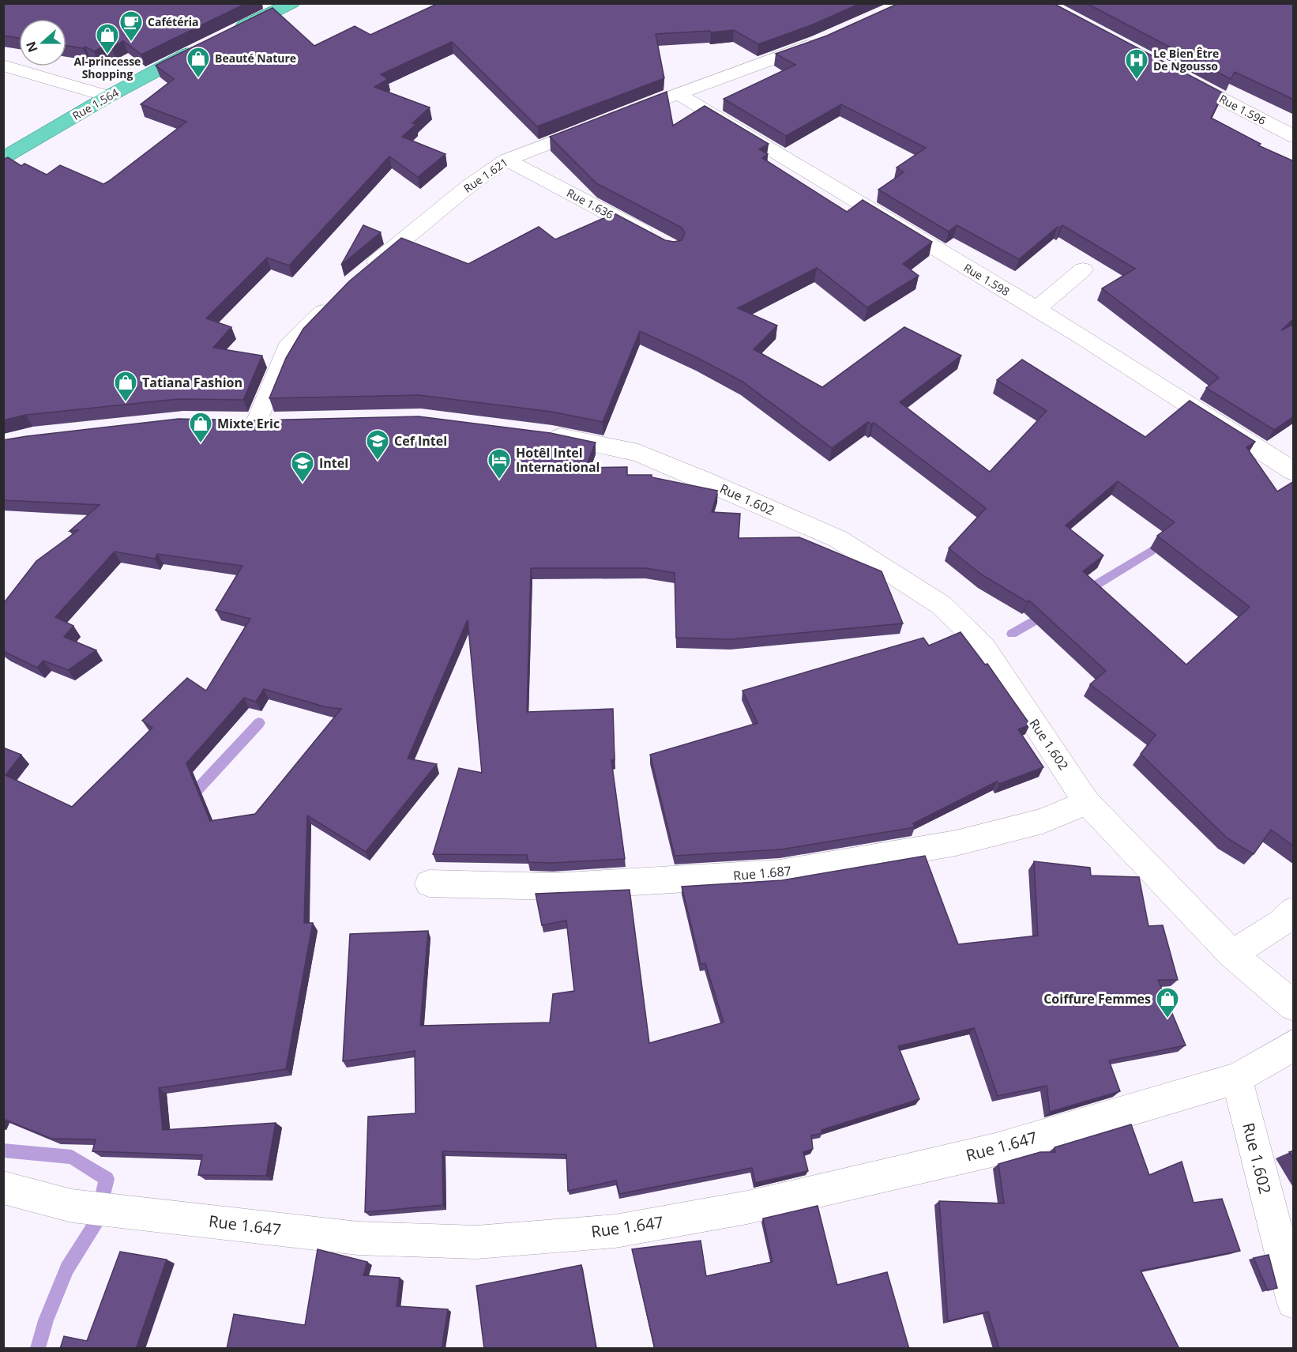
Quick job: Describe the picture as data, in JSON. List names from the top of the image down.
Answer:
{
  "streets": {
    "main road": ["Rue 1.564"],
    "street": [
      "Rue 1.596",
      "Rue 1.621",
      "Rue 1.636",
      "Rue 1.598",
      "Rue 1.602",
      "Rue 1.687",
      "Rue 1.647"
    ]
  },
  "crossings": [
    ["Rue 1.621", "Rue 1.636"],
    ["Rue 1.621", "Rue 1.598"],
    ["Rue 1.602", "Rue 1.687"],
    ["Rue 1.602", "Rue 1.647"]
  ],
  "places": {
    "cafe": ["Cafétéria"],
    "shop": [
      "Al-princesse Shopping",
      "Beauté Nature",
      "Tatiana Fashion",
      "Mixte Eric",
      "Coiffure Femmes"
    ],
    "hospital": ["Le Bien Être De Ngousso"],
    "school or university": ["Cef Intel", "Intel"],
    "hotel": ["Hotêl Intel International"]
  },
  "north": "left"
}
